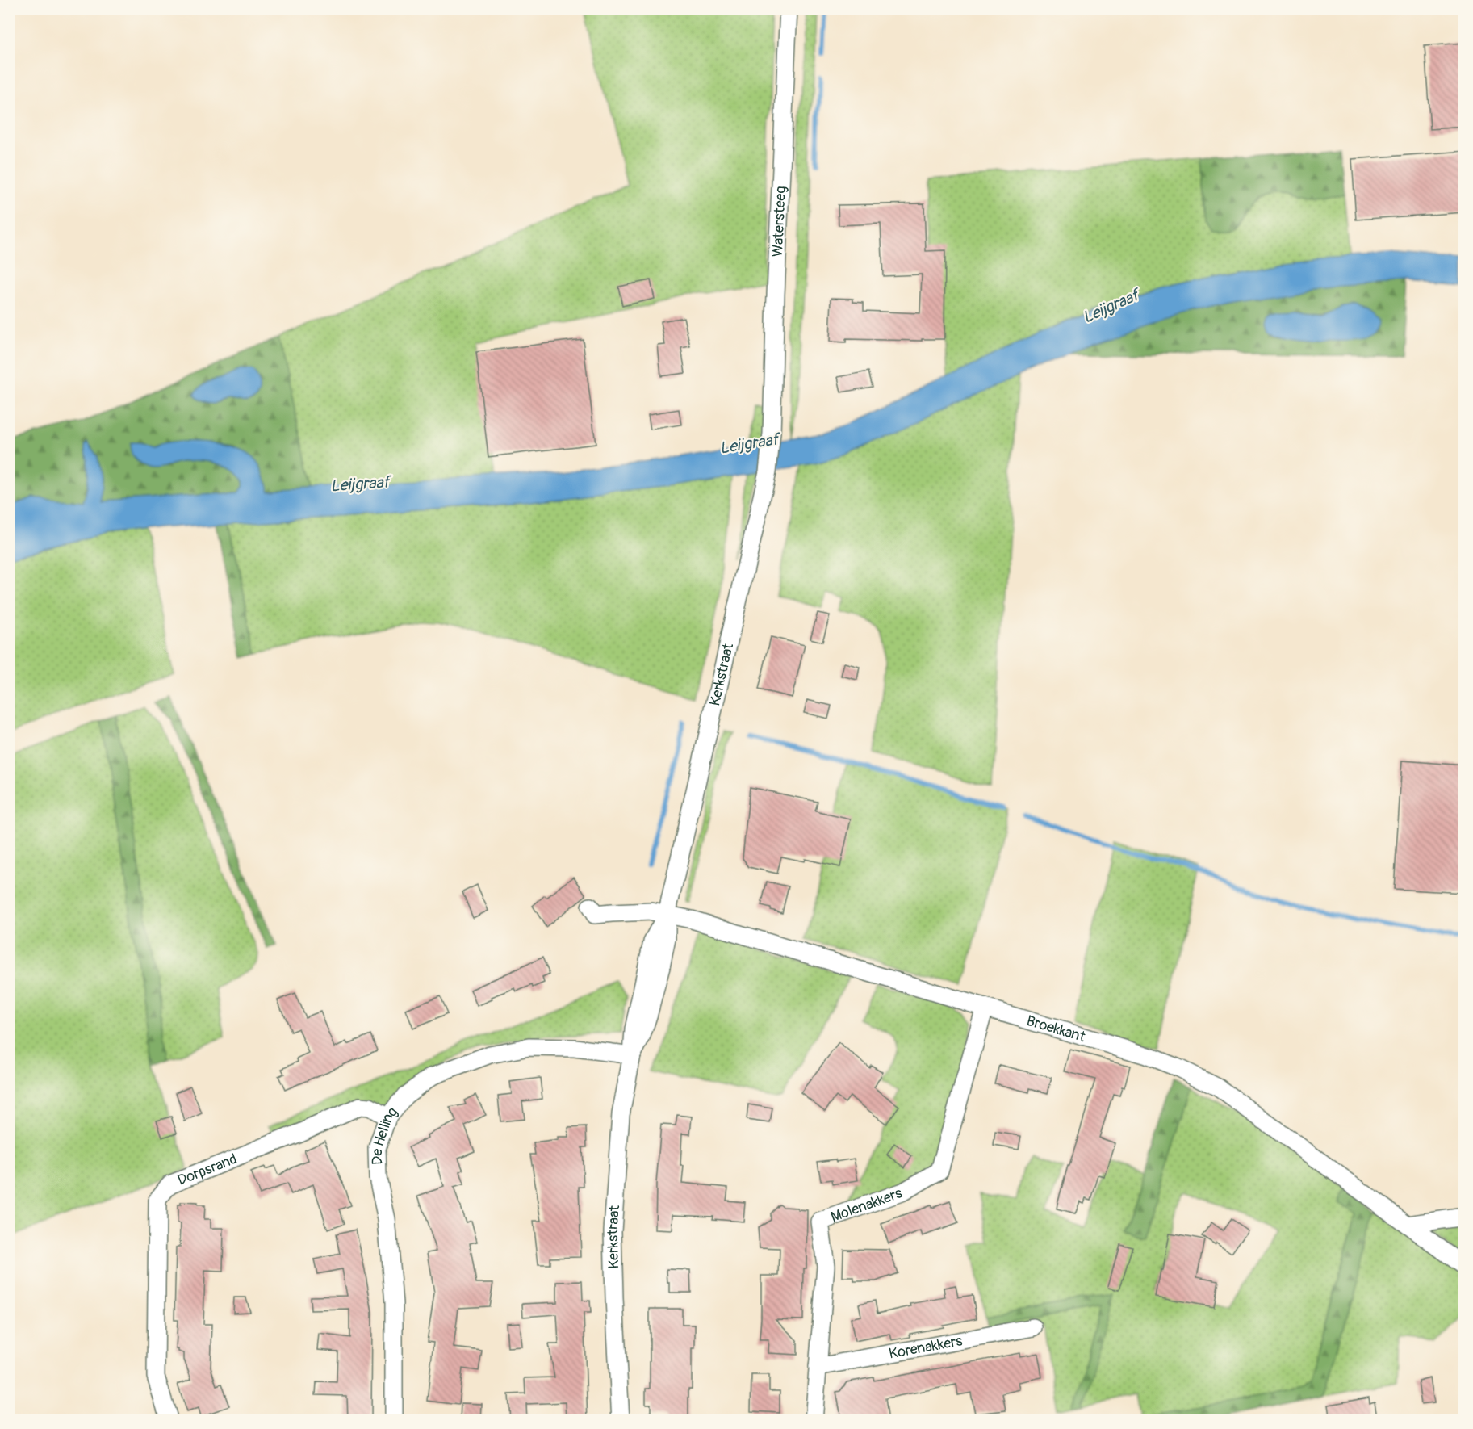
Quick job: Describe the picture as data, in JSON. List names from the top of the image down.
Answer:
{
  "streets": {
    "street": [
      "Watersteeg",
      "Kerkstraat",
      "Broekkant",
      "De Helling",
      "Dorpsrand",
      "Molenakkers",
      "Korenakkers"
    ]
  },
  "crossings": [
    ["Watersteeg", "Kerkstraat"],
    ["Kerkstraat", "Broekkant"],
    ["Kerkstraat", "De Helling"],
    ["Broekkant", "Molenakkers"],
    ["De Helling", "Dorpsrand"],
    ["Molenakkers", "Korenakkers"]
  ],
  "water": ["Leijgraaf"]
}
